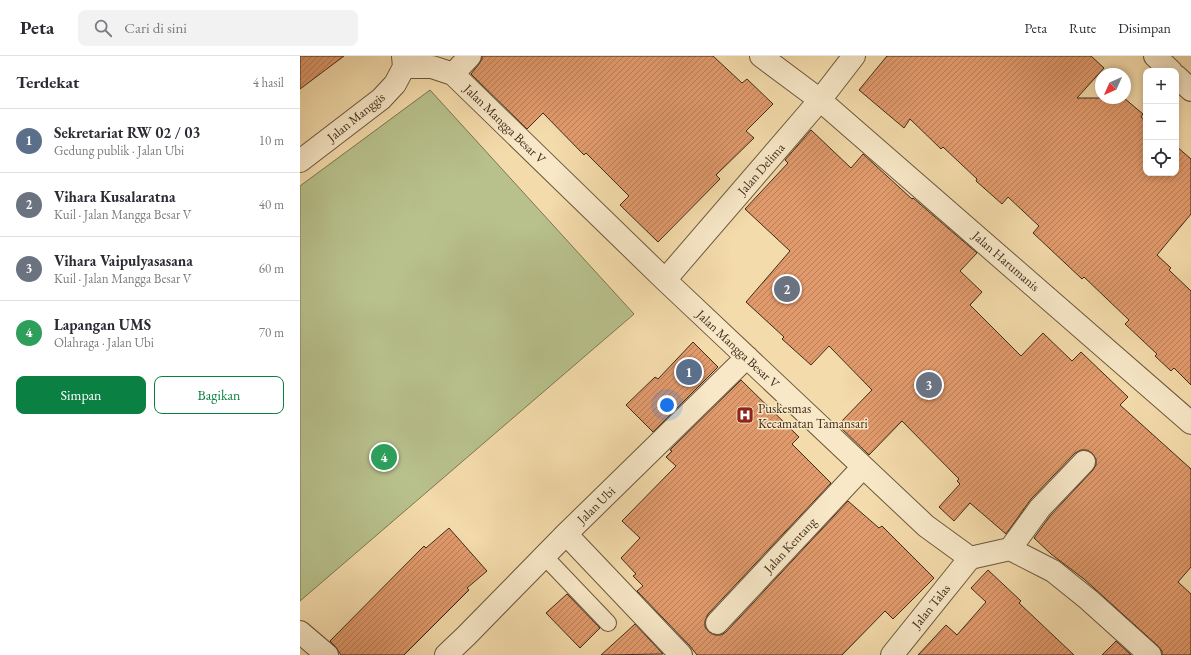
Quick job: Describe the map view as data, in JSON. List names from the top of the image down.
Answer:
{
  "streets": {
    "street": [
      "Jalan Manggis",
      "Jalan Mangga Besar V",
      "Jalan Delima",
      "Jalan Harumanis",
      "Jalan Ubi",
      "Jalan Kentang",
      "Jalan Talas"
    ]
  },
  "crossings": [
    ["Jalan Manggis", "Jalan Mangga Besar V"],
    ["Jalan Mangga Besar V", "Jalan Delima"],
    ["Jalan Mangga Besar V", "Jalan Ubi"],
    ["Jalan Mangga Besar V", "Jalan Kentang"],
    ["Jalan Mangga Besar V", "Jalan Talas"],
    ["Jalan Delima", "Jalan Harumanis"]
  ],
  "places": {
    "hospital": ["Puskesmas Kecamatan Tamansari"]
  },
  "north": "bottom left",
  "page": {
    "header": "Peta",
    "search": "Cari di sini",
    "nav": ["Peta", "Rute", "Disimpan"],
    "heading": ["Terdekat", "4 hasil"],
    "map_buttons": ["+", "−"],
    "list": [
      {
        "mark": "1",
        "name": "Sekretariat RW 02 / 03",
        "note": "Gedung publik · Jalan Ubi",
        "value": "10 m"
      },
      {
        "mark": "2",
        "name": "Vihara Kusalaratna",
        "note": "Kuil · Jalan Mangga Besar V",
        "value": "40 m"
      },
      {
        "mark": "3",
        "name": "Vihara Vaipulyasasana",
        "note": "Kuil · Jalan Mangga Besar V",
        "value": "60 m"
      },
      {
        "mark": "4",
        "name": "Lapangan UMS",
        "note": "Olahraga · Jalan Ubi",
        "value": "70 m"
      }
    ],
    "pins": [
      "2",
      "1",
      "3",
      "4"
    ],
    "buttons": ["Simpan", "Bagikan"]
  }
}
